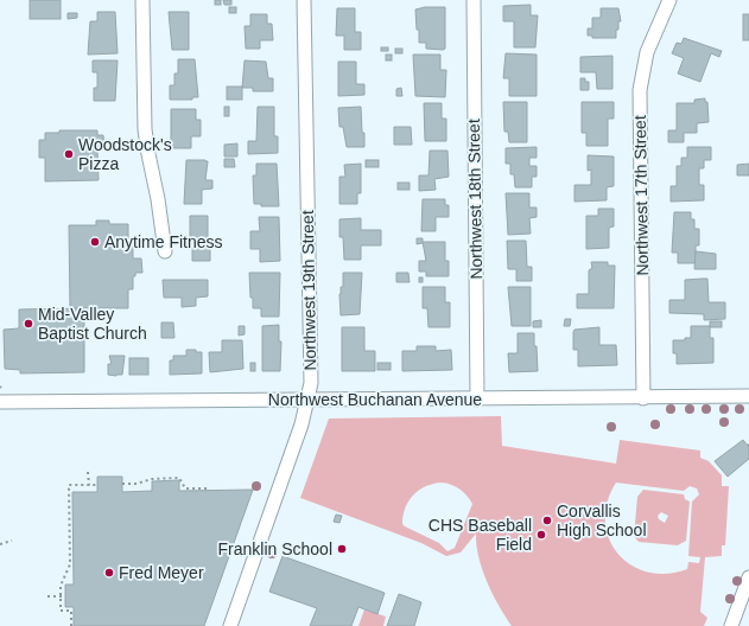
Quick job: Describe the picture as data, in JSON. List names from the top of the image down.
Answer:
{
  "streets": {
    "street": [
      "Northwest 17th Street",
      "Northwest 18th Street",
      "Northwest 19th Street",
      "Northwest Buchanan Avenue"
    ]
  },
  "crossings": [
    ["Northwest 17th Street", "Northwest Buchanan Avenue"],
    ["Northwest 18th Street", "Northwest Buchanan Avenue"],
    ["Northwest 19th Street", "Northwest Buchanan Avenue"]
  ],
  "places": [
    "Woodstock's Pizza",
    "Anytime Fitness",
    "Mid-Valley Baptist Church",
    "Corvallis High School",
    "CHS Baseball Field",
    "Franklin School",
    "Fred Meyer"
  ]
}
